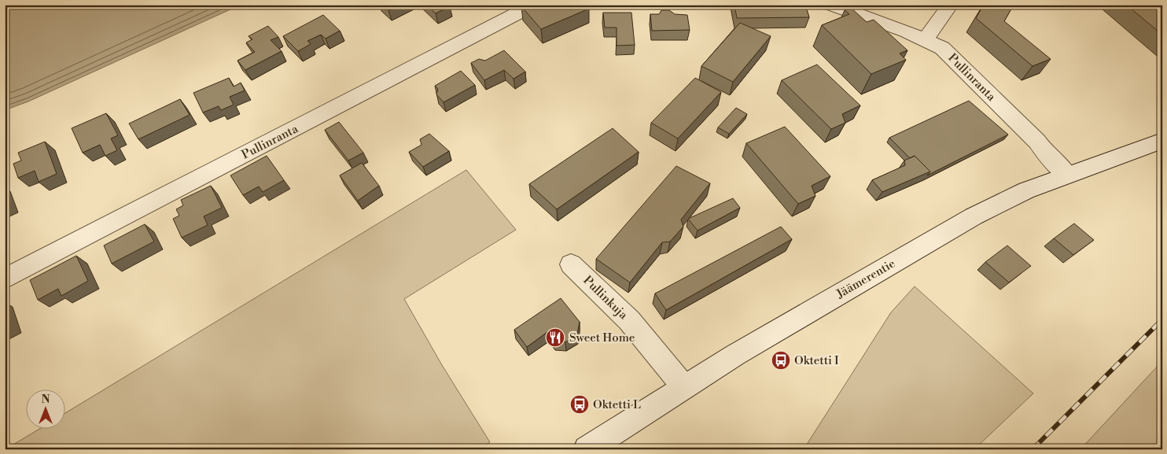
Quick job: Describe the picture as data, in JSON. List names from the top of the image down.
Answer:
{
  "streets": {
    "street": ["Pullinranta", "Jäämerentie", "Pullinkuja"]
  },
  "crossings": [
    ["Pullinranta", "Jäämerentie"],
    ["Jäämerentie", "Pullinkuja"]
  ],
  "places": {
    "restaurant": ["Sweet Home"],
    "bus stop": ["Oktetti I", "Oktetti L"]
  },
  "north": "top"
}
